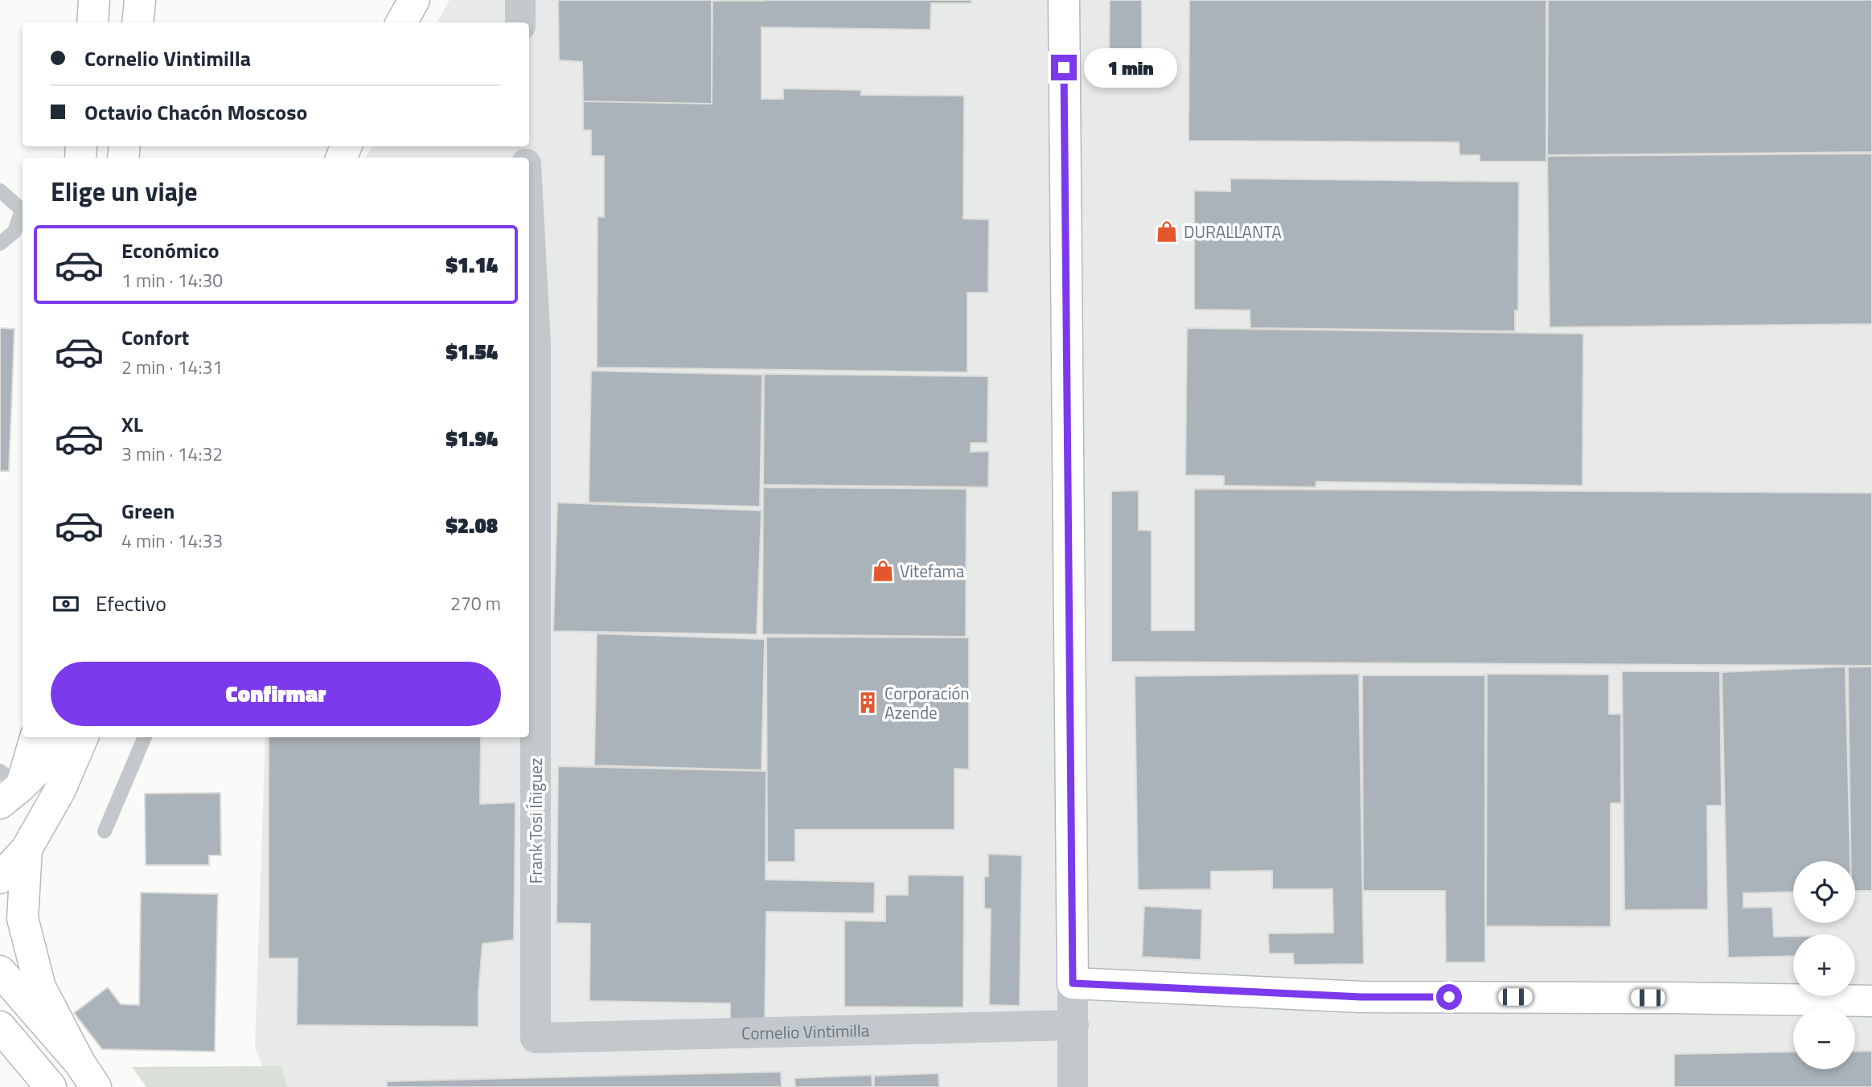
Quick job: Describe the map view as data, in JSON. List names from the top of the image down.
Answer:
{
  "streets": {
    "street": ["Frank Tosi Íñiguez", "Cornelio Vintimilla"]
  },
  "crossings": [
    ["Frank Tosi Íñiguez", "Cornelio Vintimilla"]
  ],
  "places": {
    "shop": ["DURALLANTA", "Vitefama"],
    "building": ["Corporación Azende"]
  },
  "page": {
    "banner": ["Cornelio Vintimilla", "Octavio Chacón Moscoso"],
    "bubble": "1 min",
    "heading": "Elige un viaje",
    "list": [
      {
        "name": "Económico",
        "note": "1 min · 14:30",
        "value": "$1.14"
      },
      {
        "name": "Confort",
        "note": "2 min · 14:31",
        "value": "$1.54"
      },
      {
        "name": "XL",
        "note": "3 min · 14:32",
        "value": "$1.94"
      },
      {
        "name": "Green",
        "note": "4 min · 14:33",
        "value": "$2.08"
      }
    ],
    "pay": ["Efectivo", "270 m"],
    "buttons": "Confirmar",
    "map_buttons": ["+", "−"]
  }
}
